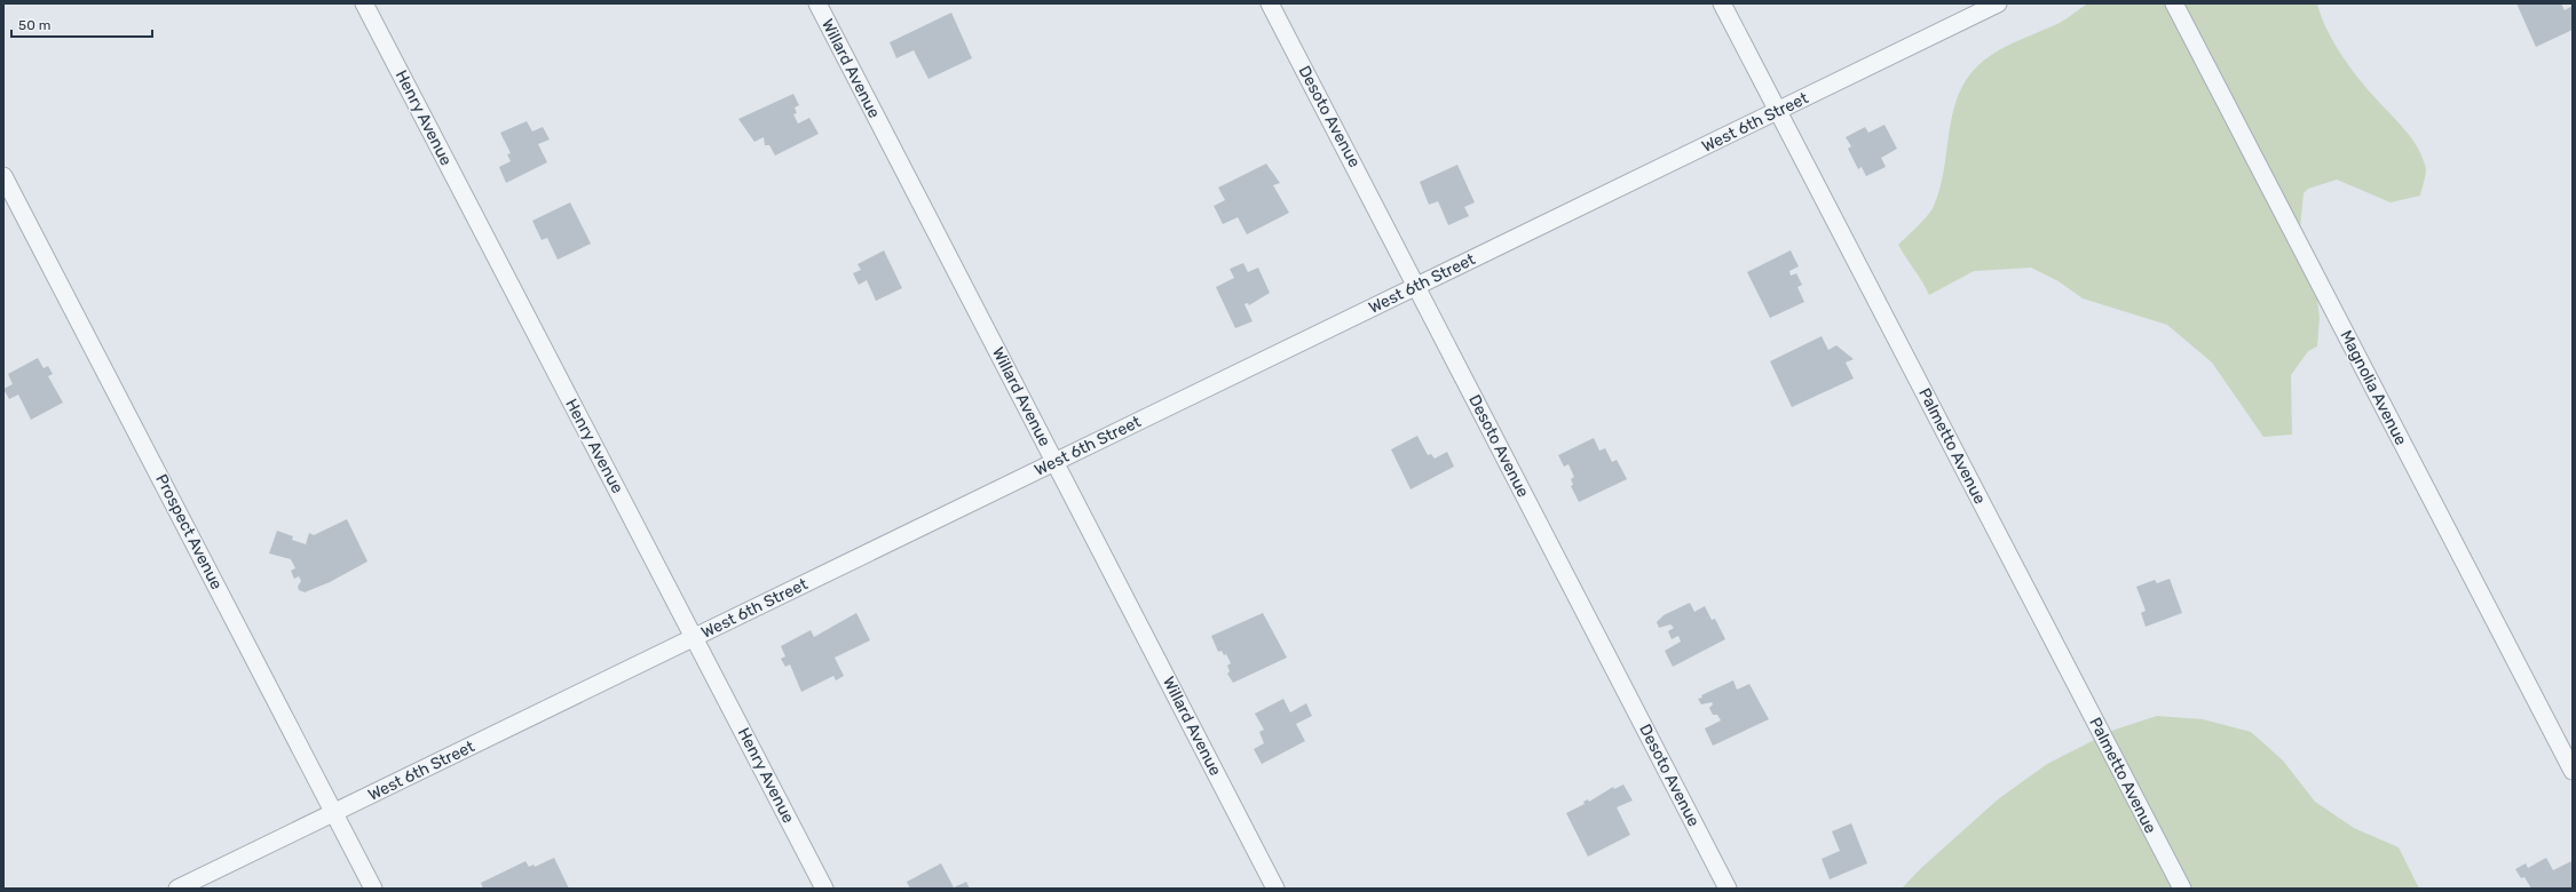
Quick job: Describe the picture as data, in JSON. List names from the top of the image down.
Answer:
{
  "streets": {
    "street": [
      "Willard Avenue",
      "Desoto Avenue",
      "Henry Avenue",
      "West 6th Street",
      "Magnolia Avenue",
      "Palmetto Avenue",
      "Prospect Avenue"
    ]
  },
  "crossings": [
    ["Willard Avenue", "West 6th Street"],
    ["Desoto Avenue", "West 6th Street"],
    ["Henry Avenue", "West 6th Street"],
    ["West 6th Street", "Palmetto Avenue"],
    ["West 6th Street", "Prospect Avenue"]
  ],
  "scale_bar": "50 m"
}
